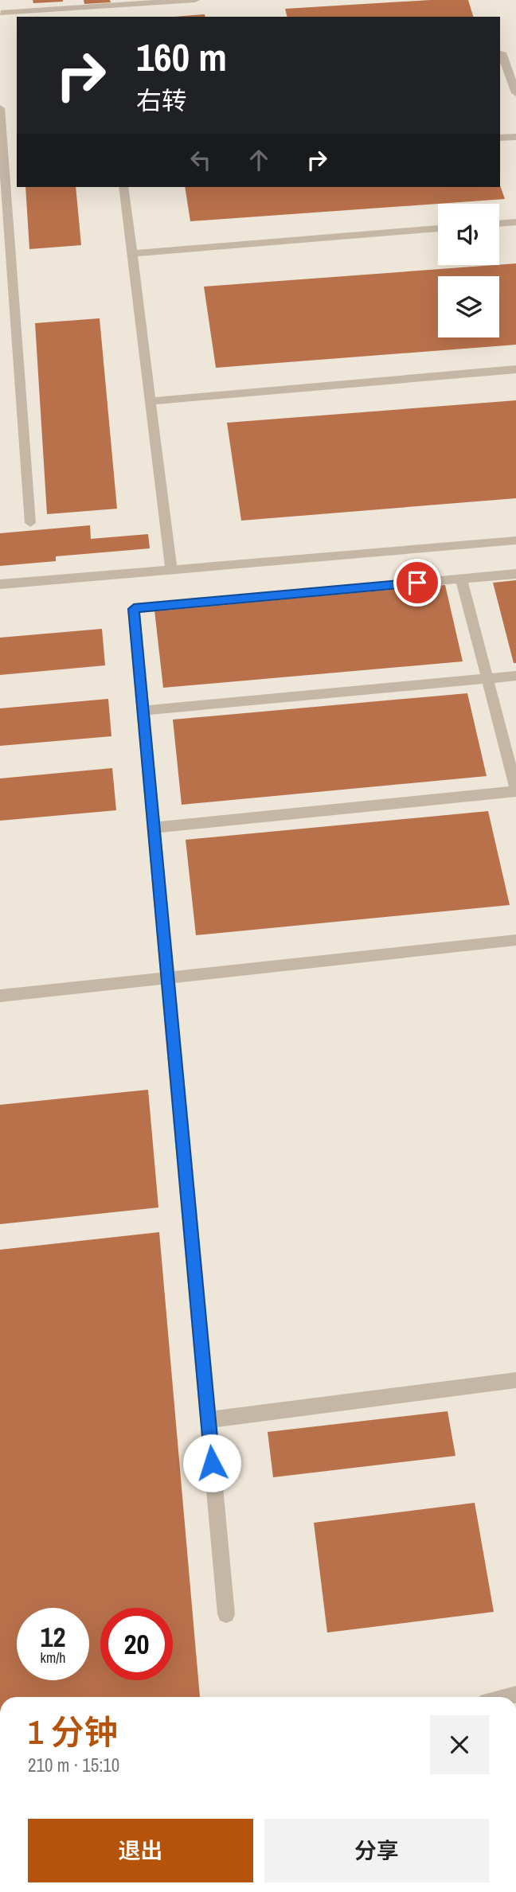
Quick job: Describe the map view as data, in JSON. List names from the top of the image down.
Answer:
{
  "page": {
    "turn": ["160 m", "右转"],
    "speed": "12 km/h",
    "limit": "20",
    "heading": ["1 分钟", "210 m · 15:10"],
    "buttons": ["退出", "分享"]
  }
}
